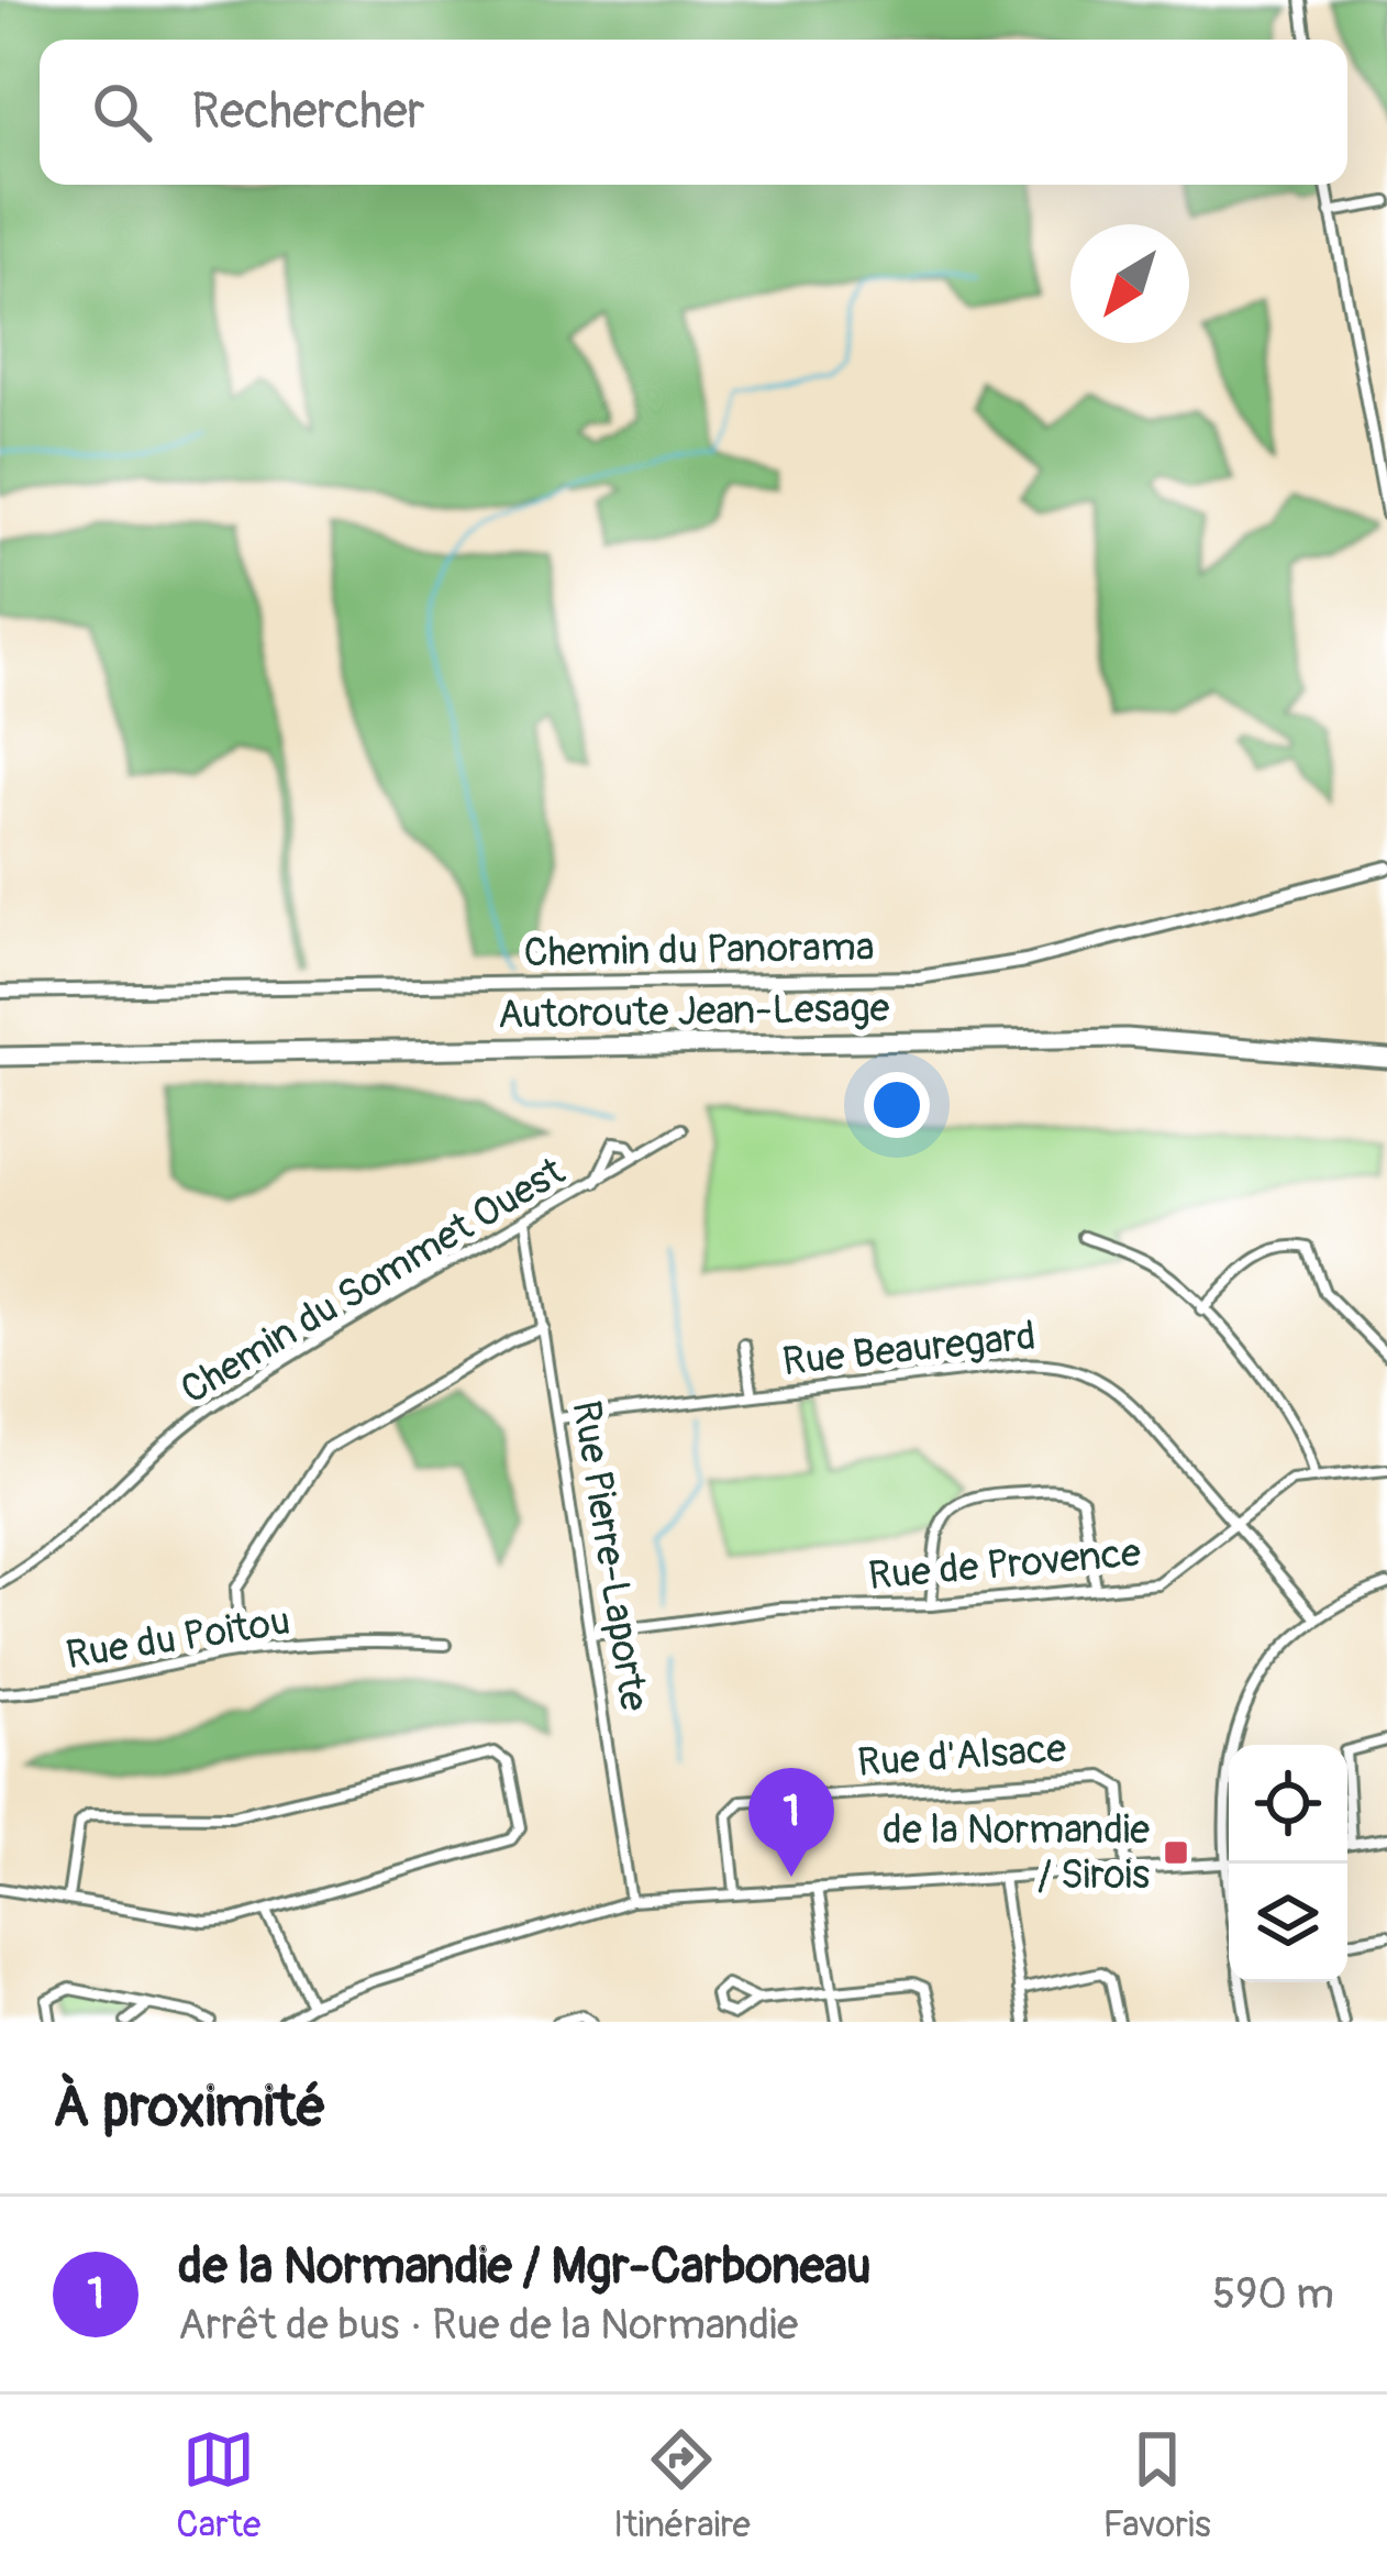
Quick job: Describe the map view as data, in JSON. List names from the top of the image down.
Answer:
{
  "streets": {
    "highway": ["Autoroute Jean-Lesage"],
    "street": [
      "Chemin du Panorama",
      "Chemin du Sommet Ouest",
      "Rue Beauregard",
      "Rue Pierre-Laporte",
      "Rue de Provence",
      "Rue du Poitou",
      "Rue d'Alsace"
    ]
  },
  "crossings": [
    ["Chemin du Sommet Ouest", "Rue Pierre-Laporte"],
    ["Rue Beauregard", "Rue Pierre-Laporte"],
    ["Rue Beauregard", "Rue de Provence"],
    ["Rue Pierre-Laporte", "Rue de Provence"]
  ],
  "places": {
    "transit": ["de la Normandie / Sirois"]
  },
  "north": "bottom left",
  "page": {
    "search": "Rechercher",
    "pins": "1",
    "heading": "À proximité",
    "list": [
      {
        "mark": "1",
        "name": "de la Normandie / Mgr-Carboneau",
        "note": "Arrêt de bus · Rue de la Normandie",
        "value": "590 m"
      }
    ],
    "nav": ["Carte", "Itinéraire", "Favoris"]
  }
}
